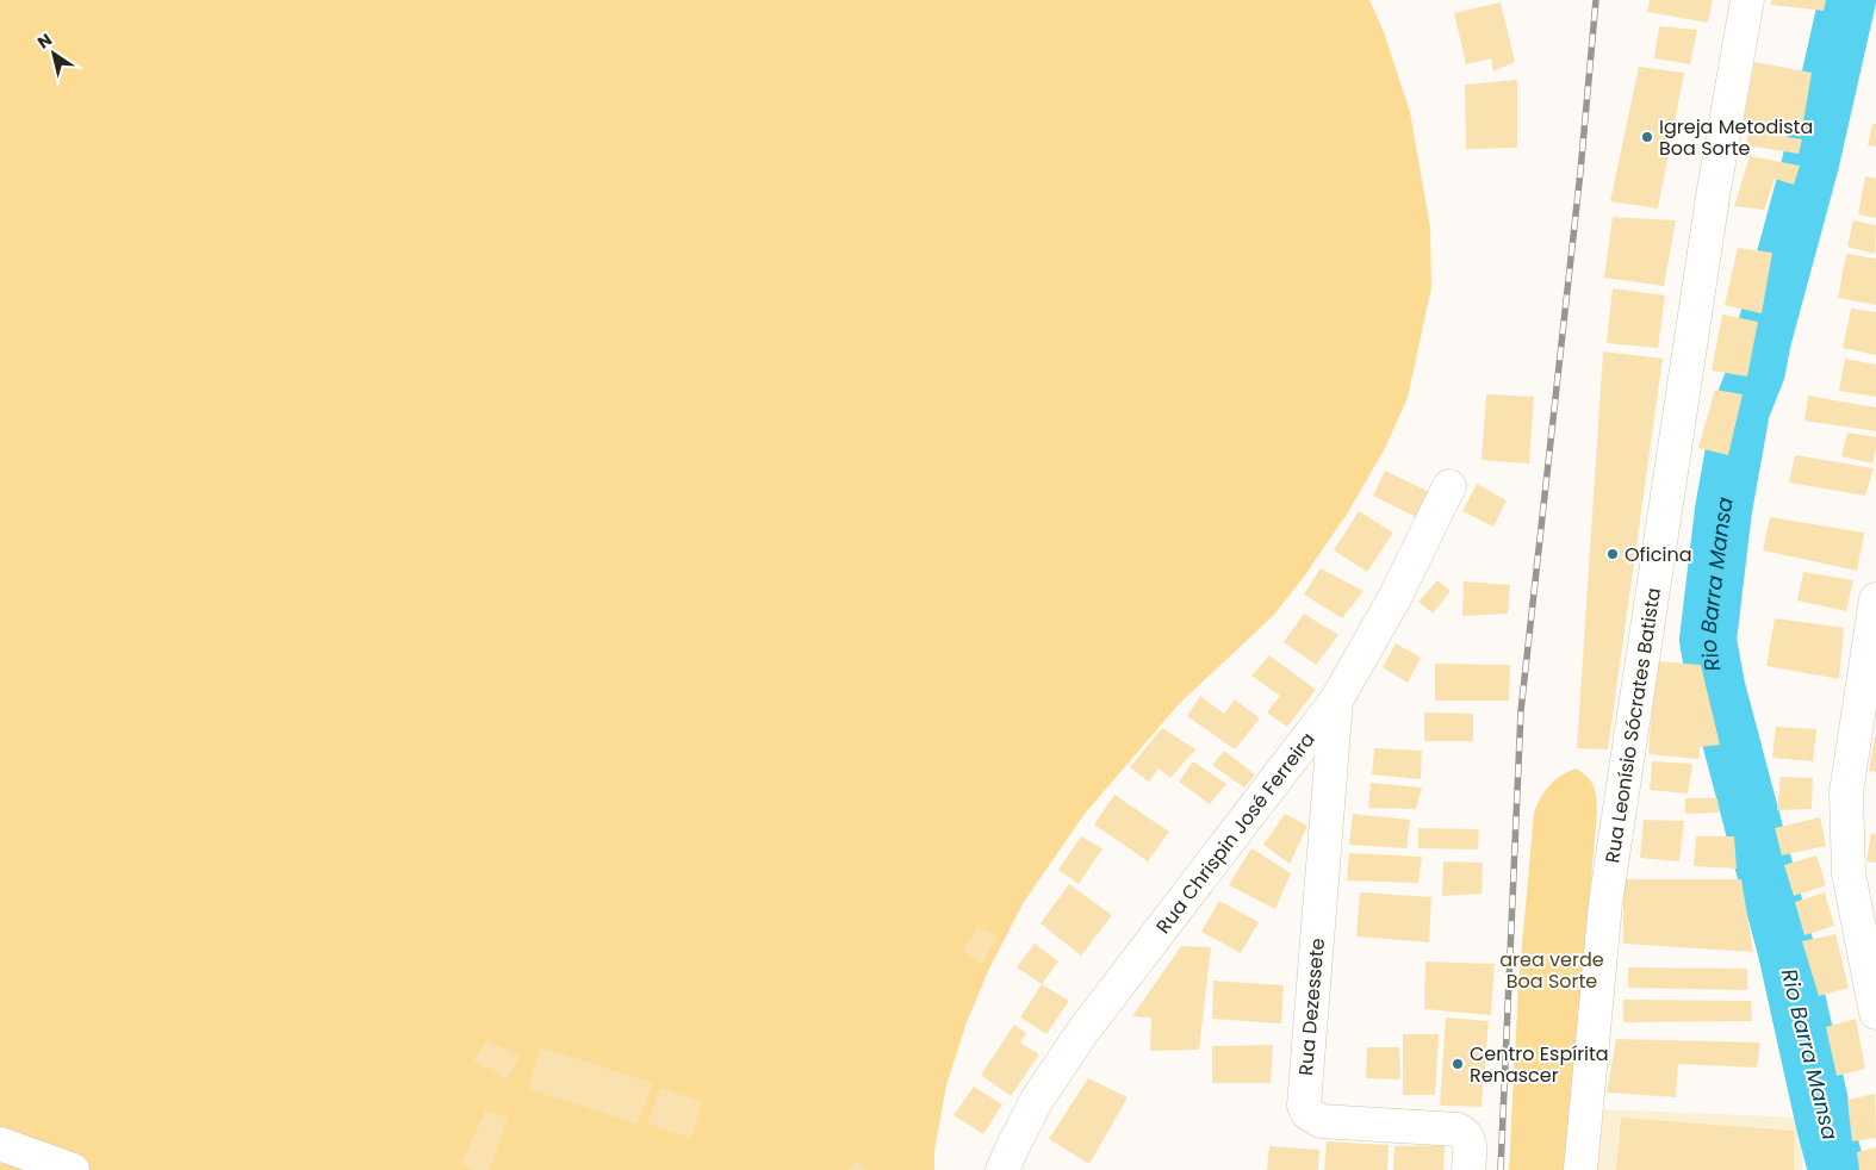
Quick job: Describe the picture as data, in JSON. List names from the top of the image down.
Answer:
{
  "streets": {
    "street": ["Rua Leonísio Sócrates Batista", "Rua Chrispin José Ferreira", "Rua Dezessete"]
  },
  "crossings": [
    ["Rua Chrispin José Ferreira", "Rua Dezessete"]
  ],
  "water": ["Rio Barra Mansa"],
  "parks": ["area verde Boa Sorte"],
  "places": ["Igreja Metodista Boa Sorte", "Oficina", "Centro Espírita Renascer"],
  "north": "top left"
}
